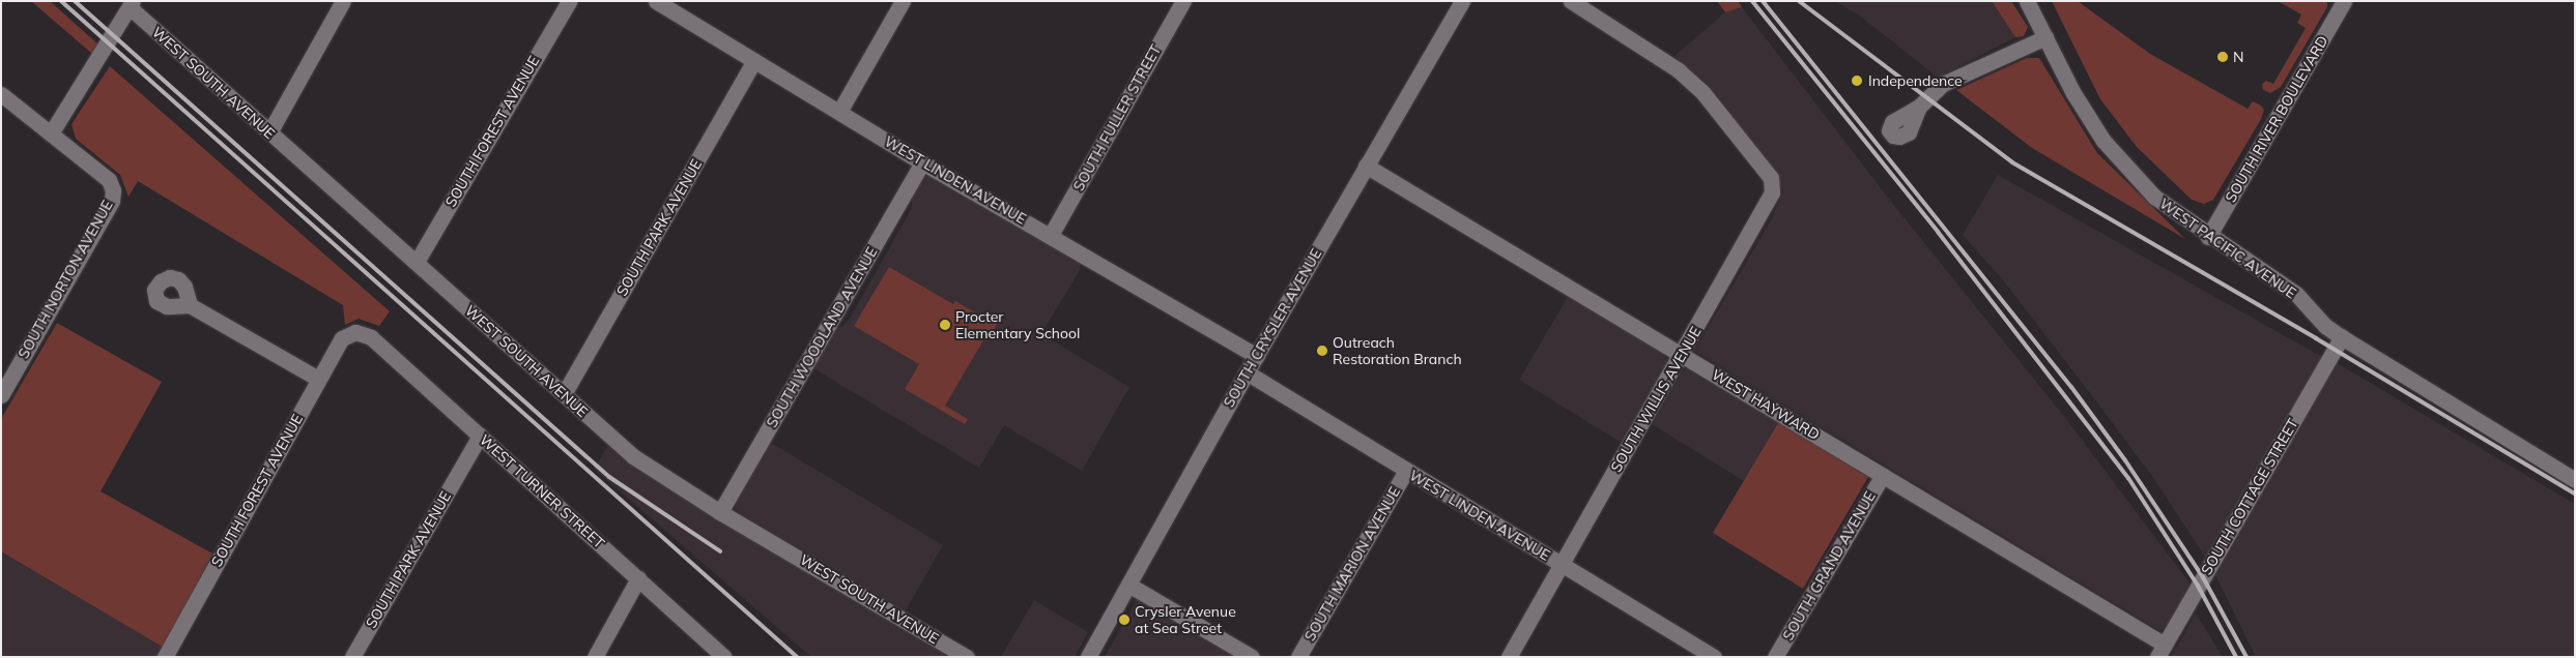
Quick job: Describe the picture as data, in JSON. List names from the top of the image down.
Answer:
{
  "streets": {
    "street": [
      "WEST SOUTH AVENUE",
      "SOUTH FULLER STREET",
      "SOUTH RIVER BOULEVARD",
      "SOUTH FOREST AVENUE",
      "WEST LINDEN AVENUE",
      "SOUTH PARK AVENUE",
      "WEST PACIFIC AVENUE",
      "SOUTH NORTON AVENUE",
      "SOUTH CRYSLER AVENUE",
      "SOUTH WOODLAND AVENUE",
      "SOUTH WILLIS AVENUE",
      "WEST HAYWARD",
      "WEST TURNER STREET",
      "SOUTH COTTAGE STREET",
      "SOUTH MARION AVENUE",
      "SOUTH GRAND AVENUE"
    ]
  },
  "crossings": [
    ["WEST SOUTH AVENUE", "SOUTH FOREST AVENUE"],
    ["WEST SOUTH AVENUE", "SOUTH PARK AVENUE"],
    ["WEST SOUTH AVENUE", "SOUTH WOODLAND AVENUE"],
    ["SOUTH FULLER STREET", "WEST LINDEN AVENUE"],
    ["SOUTH RIVER BOULEVARD", "WEST PACIFIC AVENUE"],
    ["SOUTH FOREST AVENUE", "WEST TURNER STREET"],
    ["WEST LINDEN AVENUE", "SOUTH PARK AVENUE"],
    ["WEST LINDEN AVENUE", "SOUTH CRYSLER AVENUE"],
    ["WEST LINDEN AVENUE", "SOUTH WOODLAND AVENUE"],
    ["WEST LINDEN AVENUE", "SOUTH WILLIS AVENUE"],
    ["WEST LINDEN AVENUE", "SOUTH MARION AVENUE"],
    ["SOUTH PARK AVENUE", "WEST TURNER STREET"],
    ["WEST PACIFIC AVENUE", "SOUTH COTTAGE STREET"],
    ["SOUTH CRYSLER AVENUE", "WEST HAYWARD"],
    ["SOUTH WILLIS AVENUE", "WEST HAYWARD"],
    ["WEST HAYWARD", "SOUTH COTTAGE STREET"],
    ["WEST HAYWARD", "SOUTH GRAND AVENUE"]
  ],
  "places": [
    "N",
    "Independence",
    "Procter Elementary School",
    "Outreach Restoration Branch",
    "Crysler Avenue at Sea Street"
  ]
}
